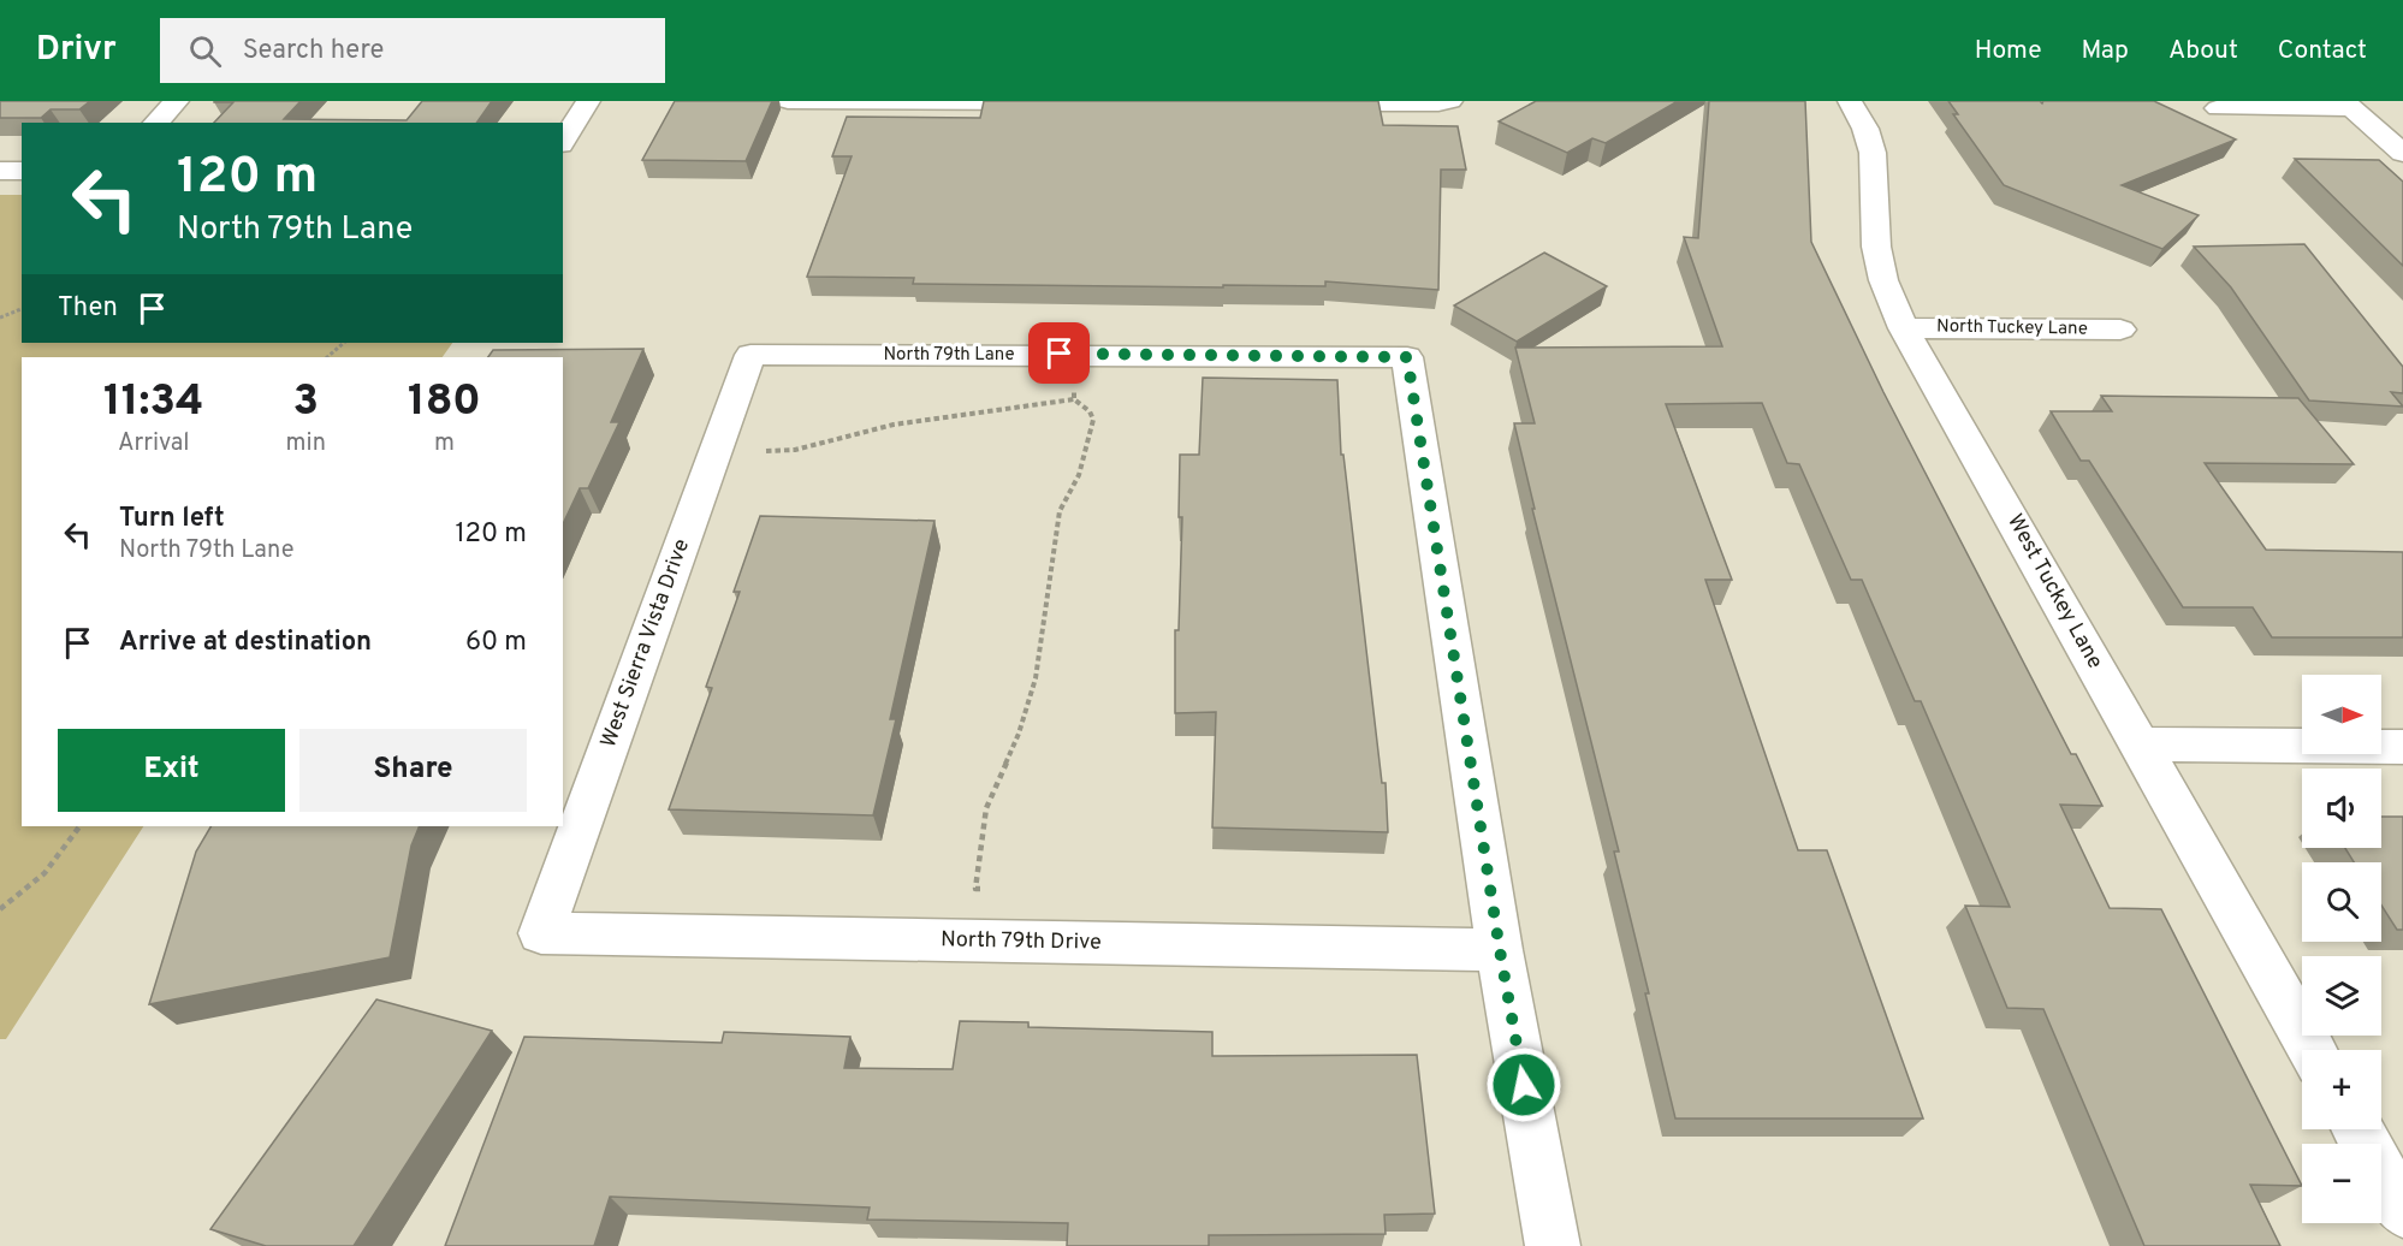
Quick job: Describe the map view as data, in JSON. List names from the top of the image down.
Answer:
{
  "streets": {
    "street": [
      "North Tuckey Lane",
      "North 79th Lane",
      "West Tuckey Lane",
      "West Sierra Vista Drive",
      "North 79th Drive"
    ]
  },
  "crossings": [
    ["North Tuckey Lane", "West Tuckey Lane"],
    ["North 79th Lane", "West Sierra Vista Drive"],
    ["North 79th Lane", "North 79th Drive"],
    ["West Sierra Vista Drive", "North 79th Drive"]
  ],
  "north": "right",
  "page": {
    "header": "Drivr",
    "search": "Search here",
    "nav": [
      "Home",
      "Map",
      "About",
      "Contact"
    ],
    "turn": ["120 m", "North 79th Lane"],
    "then": "Then",
    "eta": [
      "11:34",
      "Arrival",
      "3",
      "min",
      "180",
      "m"
    ],
    "list": [
      {
        "name": "Turn left",
        "note": "North 79th Lane",
        "value": "120 m"
      },
      {
        "name": "Arrive at destination",
        "value": "60 m"
      }
    ],
    "map_buttons": ["+", "−"],
    "buttons": ["Exit", "Share"]
  }
}
